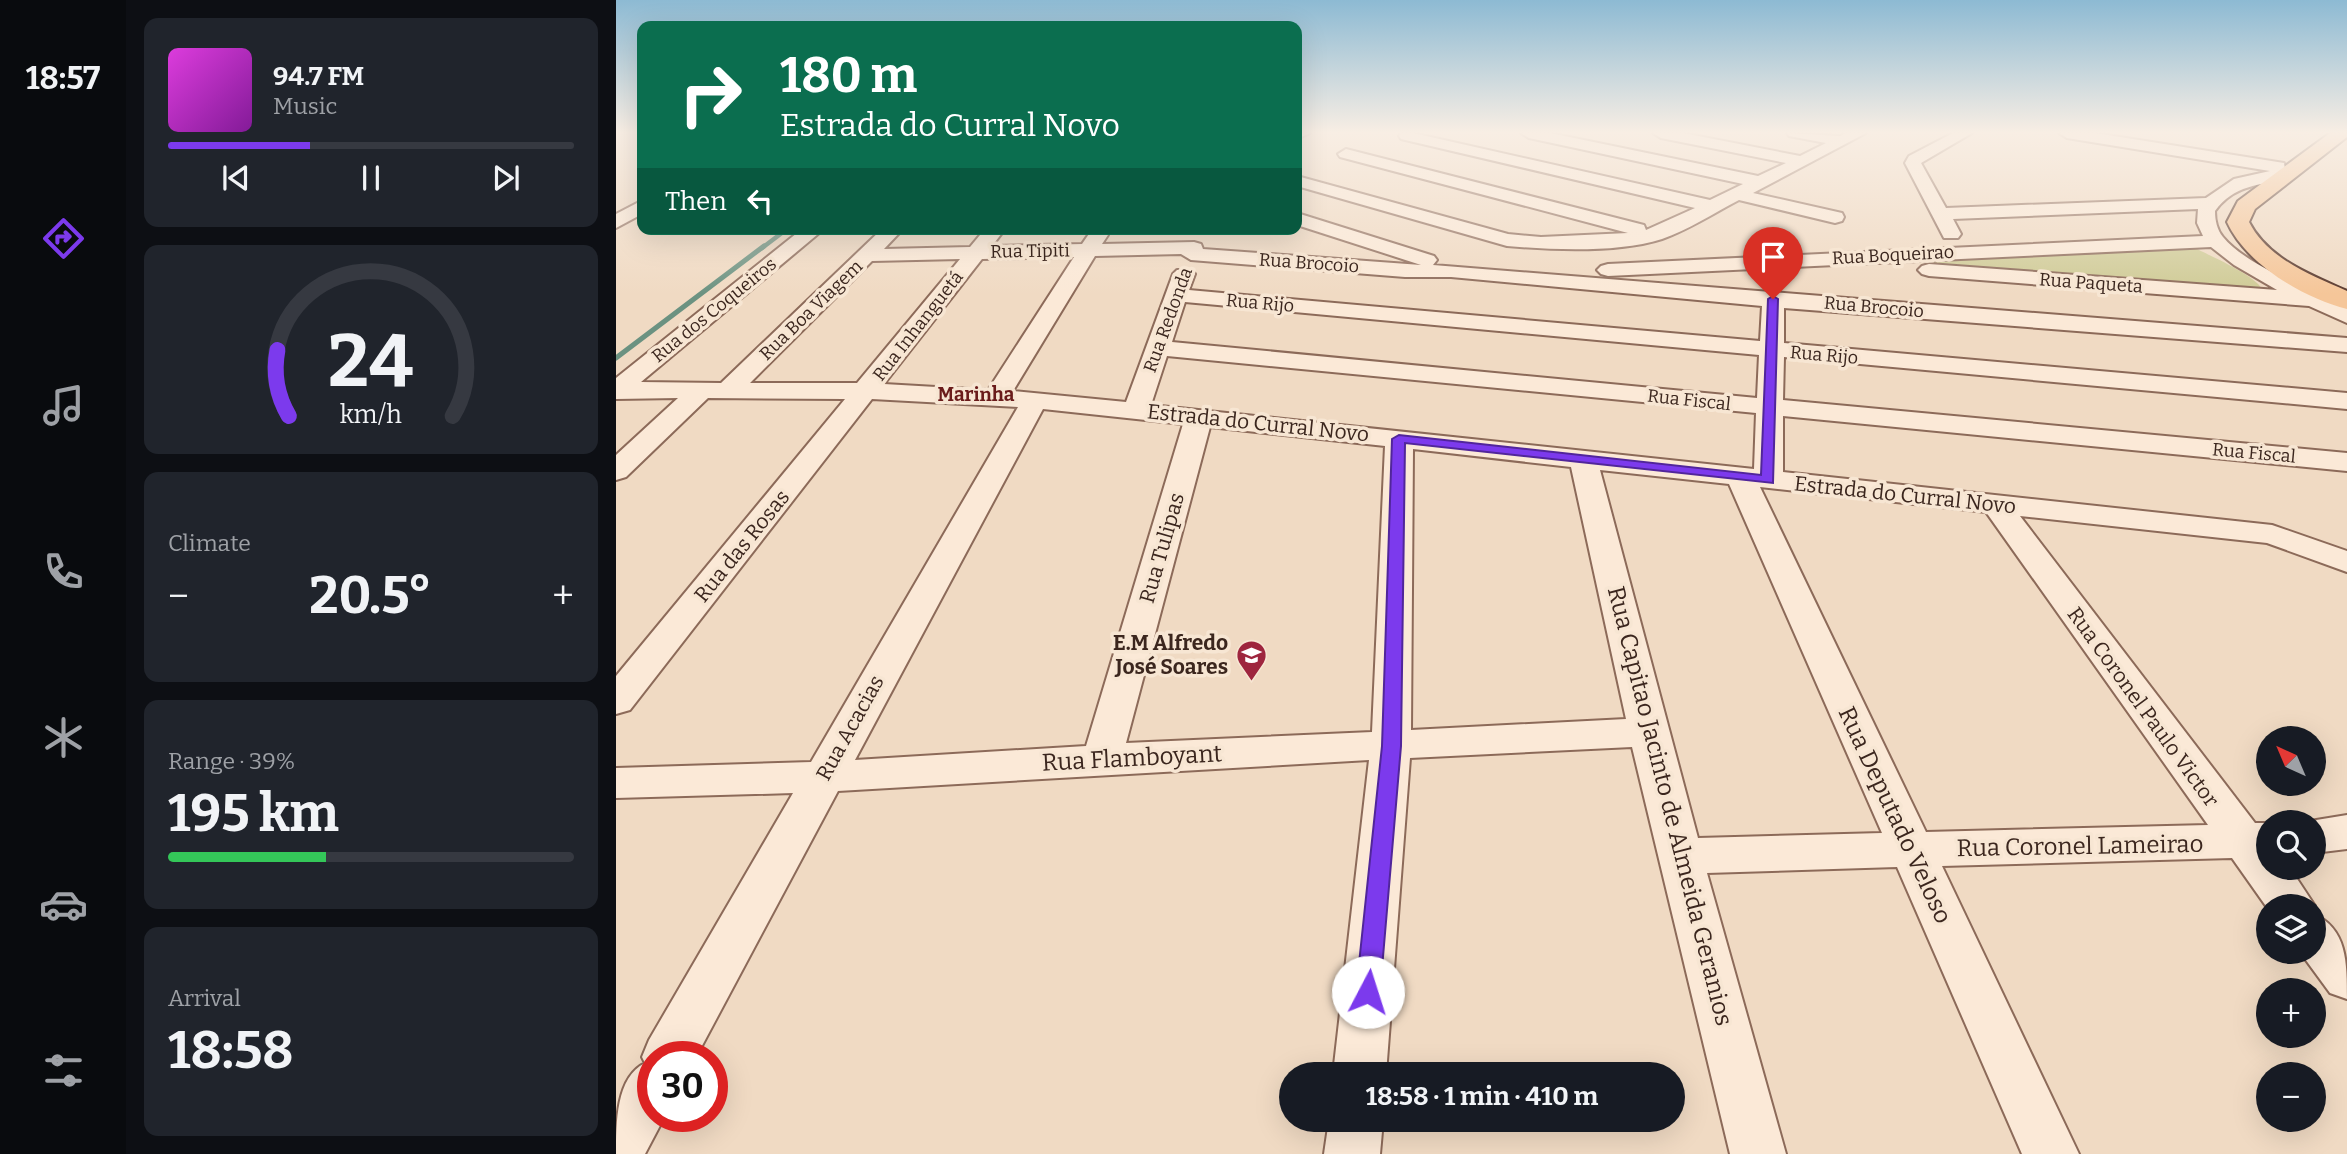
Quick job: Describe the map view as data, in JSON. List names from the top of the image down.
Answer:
{
  "streets": {
    "street": [
      "Rua Tipiti",
      "Rua Boqueirao",
      "Rua Brocoio",
      "Rua Paqueta",
      "Rua Rijo",
      "Rua dos Coqueiros",
      "Rua Boa Viagem",
      "Rua Redonda",
      "Rua Inhanguetá",
      "Rua Fiscal",
      "Estrada do Curral Novo",
      "Rua das Rosas",
      "Rua Tulipas",
      "Rua Coronel Paulo Victor",
      "Rua Acacias",
      "Rua Flamboyant",
      "Rua Capitao Jacinto de Almeida Geranios",
      "Rua Deputado Veloso",
      "Rua Coronel Lameirao"
    ]
  },
  "crossings": [
    ["Rua Tipiti", "Rua Brocoio"],
    ["Rua Tipiti", "Rua Boa Viagem"],
    ["Rua Tipiti", "Rua Redonda"],
    ["Rua Tipiti", "Rua Inhanguetá"],
    ["Rua Boqueirao", "Rua Brocoio"],
    ["Rua Boqueirao", "Rua Paqueta"],
    ["Rua Brocoio", "Rua Redonda"],
    ["Rua Rijo", "Rua Redonda"],
    ["Rua dos Coqueiros", "Estrada do Curral Novo"],
    ["Rua Boa Viagem", "Estrada do Curral Novo"],
    ["Rua Redonda", "Rua Fiscal"],
    ["Rua Redonda", "Estrada do Curral Novo"],
    ["Rua Inhanguetá", "Estrada do Curral Novo"],
    ["Rua Inhanguetá", "Rua das Rosas"],
    ["Estrada do Curral Novo", "Rua das Rosas"],
    ["Estrada do Curral Novo", "Rua Tulipas"],
    ["Estrada do Curral Novo", "Rua Coronel Paulo Victor"],
    ["Estrada do Curral Novo", "Rua Acacias"],
    ["Estrada do Curral Novo", "Rua Capitao Jacinto de Almeida Geranios"],
    ["Estrada do Curral Novo", "Rua Deputado Veloso"],
    ["Rua Tulipas", "Rua Flamboyant"],
    ["Rua Coronel Paulo Victor", "Rua Coronel Lameirao"],
    ["Rua Acacias", "Rua Flamboyant"],
    ["Rua Flamboyant", "Rua Capitao Jacinto de Almeida Geranios"],
    ["Rua Capitao Jacinto de Almeida Geranios", "Rua Coronel Lameirao"],
    ["Rua Deputado Veloso", "Rua Coronel Lameirao"]
  ],
  "districts": ["Marinha"],
  "places": {
    "school or university": ["E.M Alfredo José Soares"]
  },
  "north": "top left",
  "page": {
    "tabs": "18:57",
    "turn": ["180 m", "Estrada do Curral Novo"],
    "song": ["94.7 FM", "Music"],
    "then": "Then",
    "tile": [
      "Climate",
      ["Range · 39%", "195 km"],
      ["Arrival", "18:58"]
    ],
    "heat": ["−", "20.5°", "+"],
    "map_buttons": ["+", "−"],
    "limit": "30",
    "trip": "18:58 · 1 min · 410 m",
    "gauge": ["24", "km/h"]
  }
}
